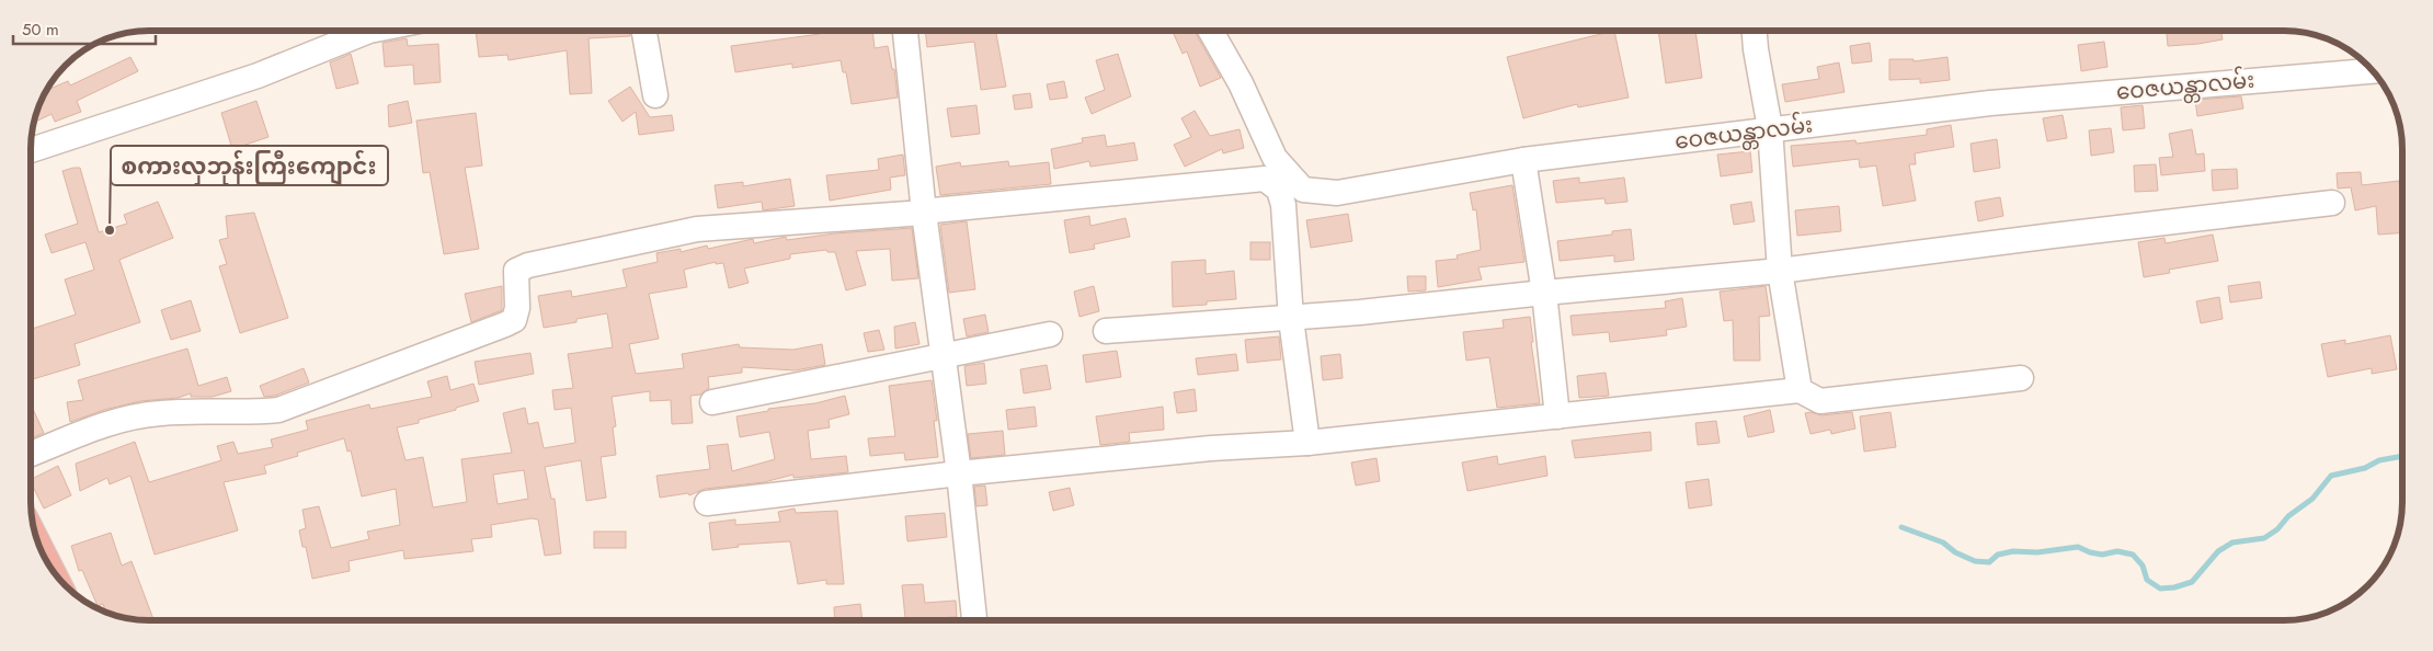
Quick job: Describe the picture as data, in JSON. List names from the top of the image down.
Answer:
{
  "streets": {
    "street": ["ဝေဇယန္တာလမ်း"]
  },
  "places": ["စကားလှဘုန်းကြီးကျောင်း"],
  "scale_bar": "50 m"
}
